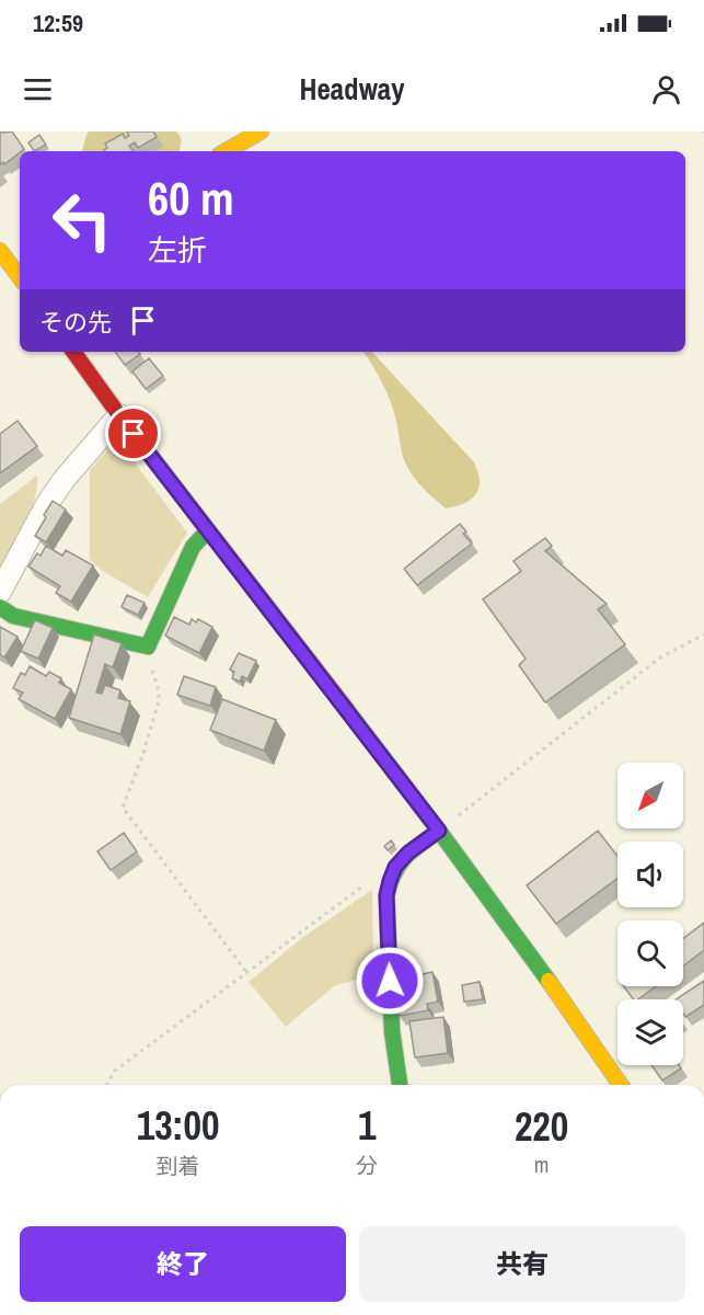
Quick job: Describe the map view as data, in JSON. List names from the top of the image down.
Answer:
{
  "north": "bottom left",
  "page": {
    "status": "12:59",
    "header": "Headway",
    "turn": ["60 m", "左折"],
    "then": "その先",
    "eta": [
      "13:00",
      "到着",
      "1",
      "分",
      "220",
      "m"
    ],
    "buttons": ["終了", "共有"]
  }
}
